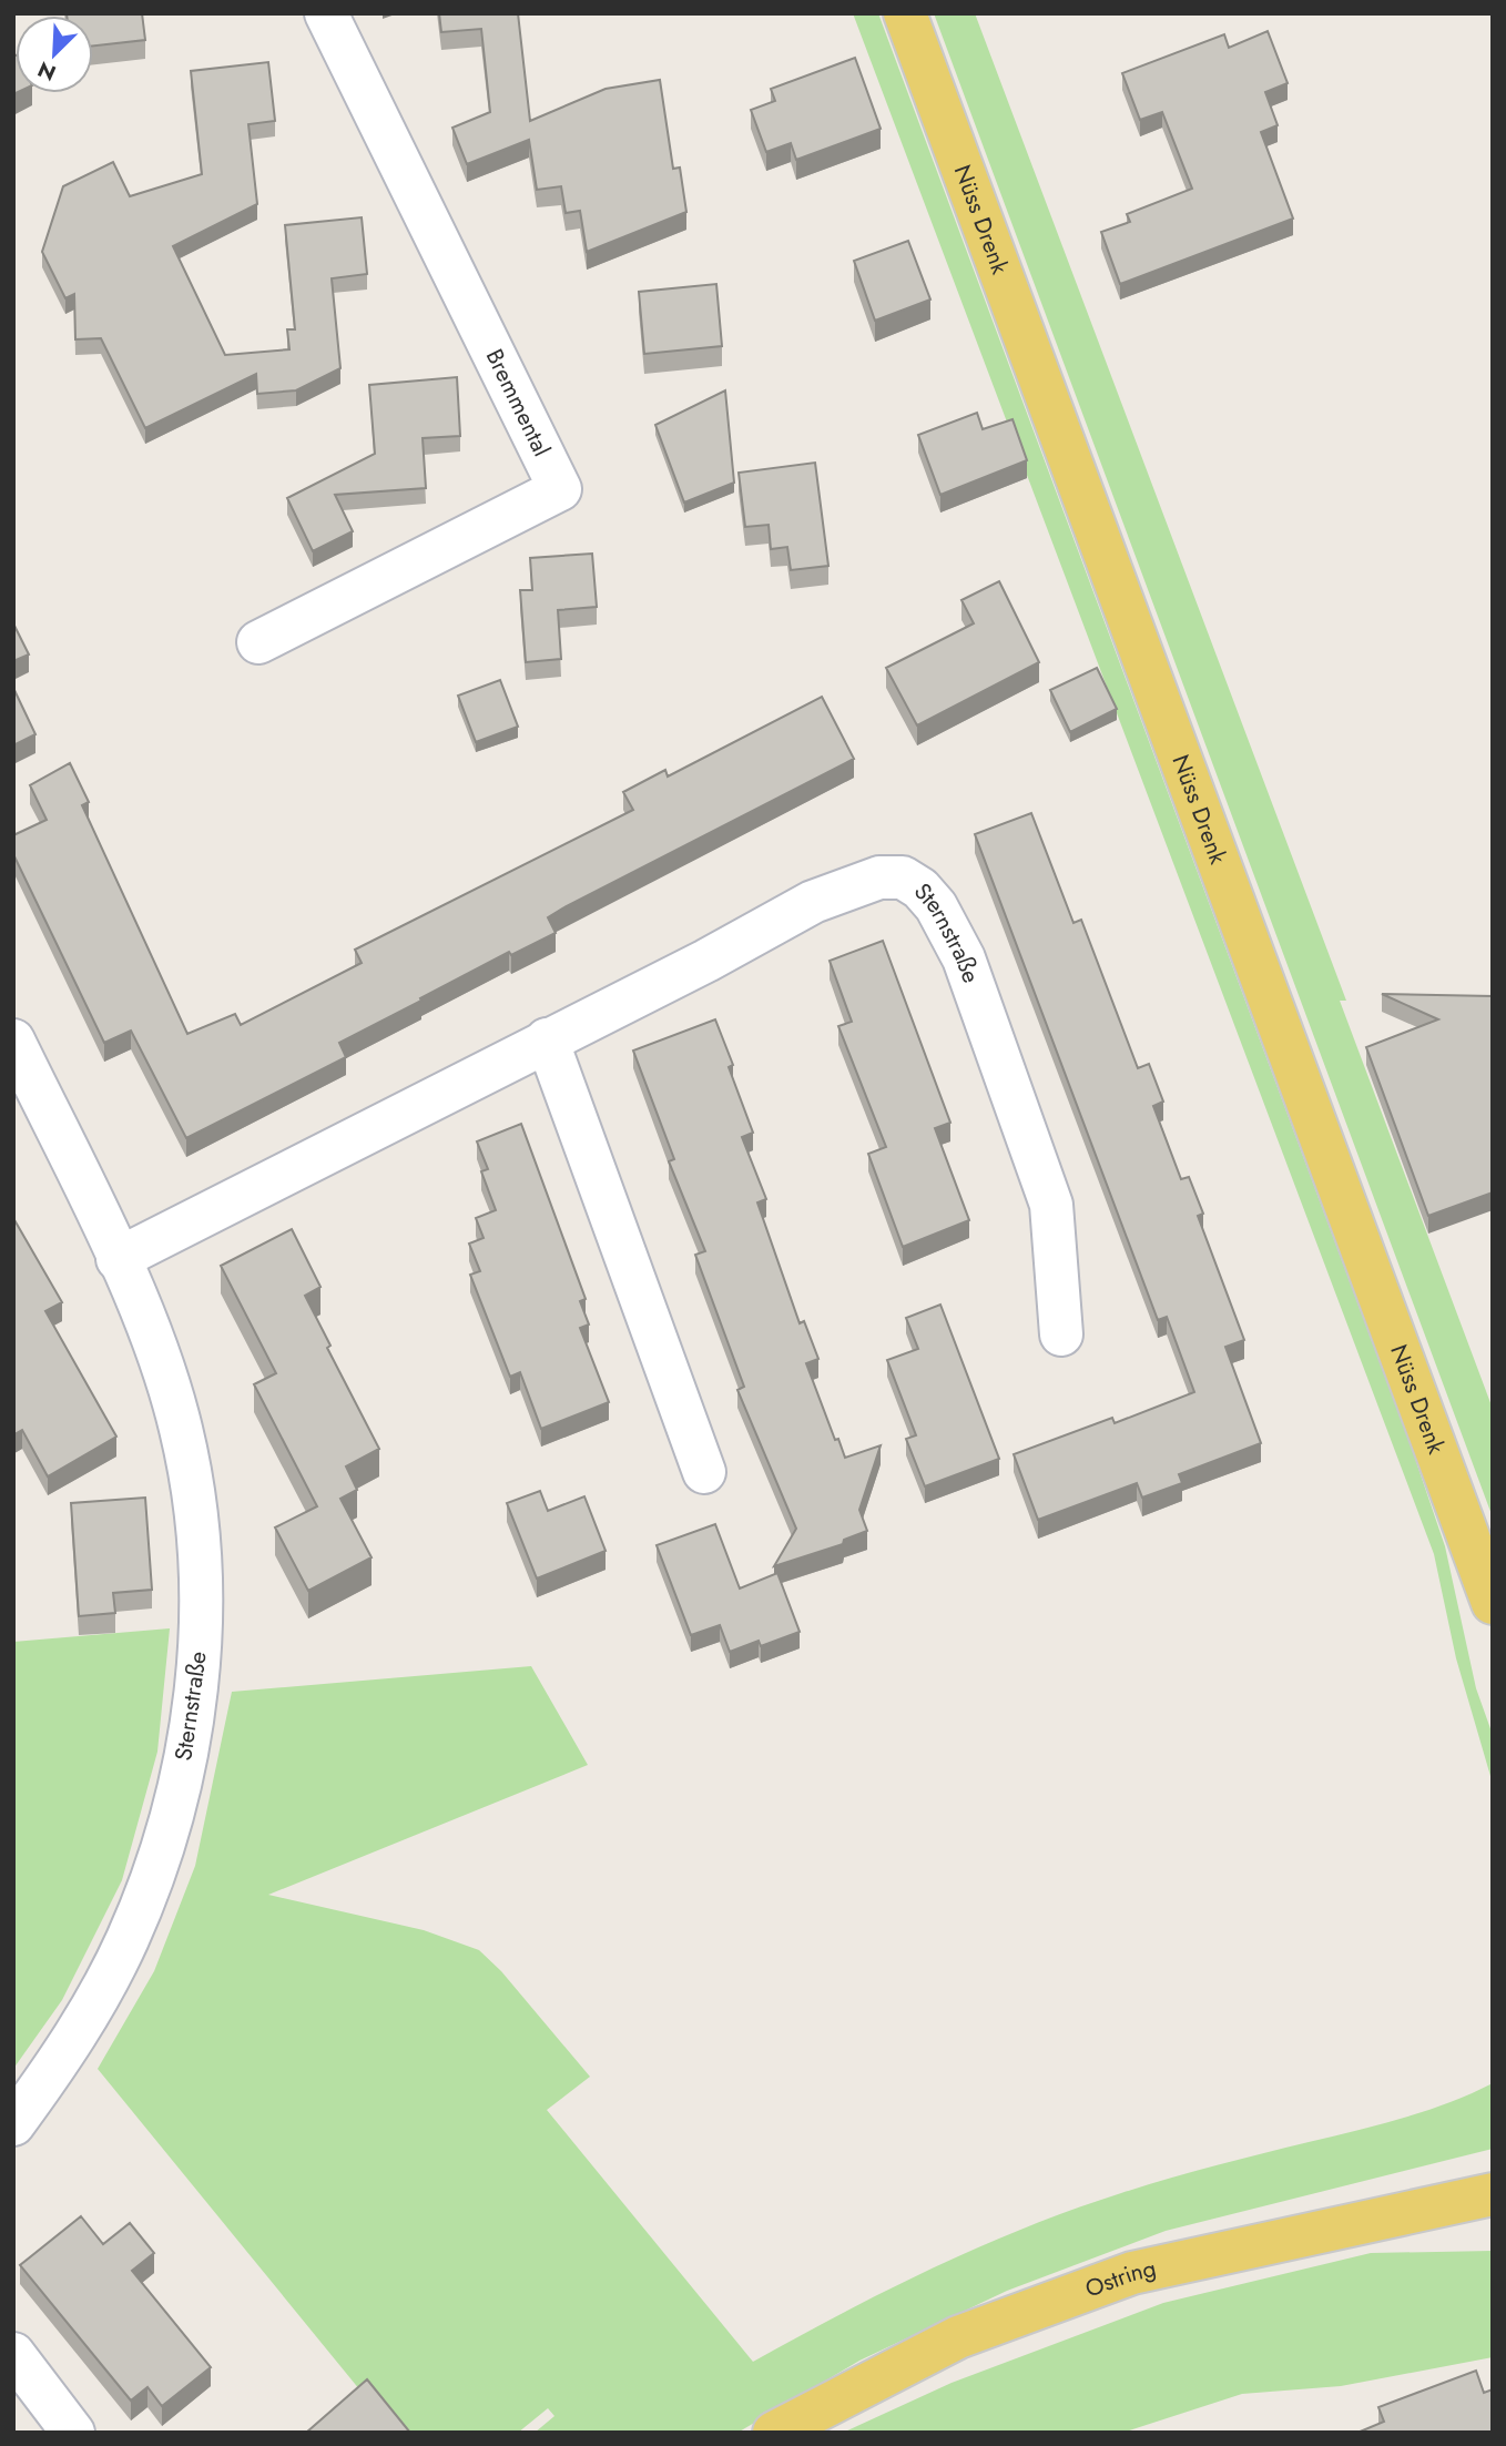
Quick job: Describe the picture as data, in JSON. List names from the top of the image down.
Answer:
{
  "streets": {
    "main road": ["Nüss Drenk", "Ostring"],
    "street": ["Bremmental", "Sternstraße"]
  },
  "north": "bottom left"
}
